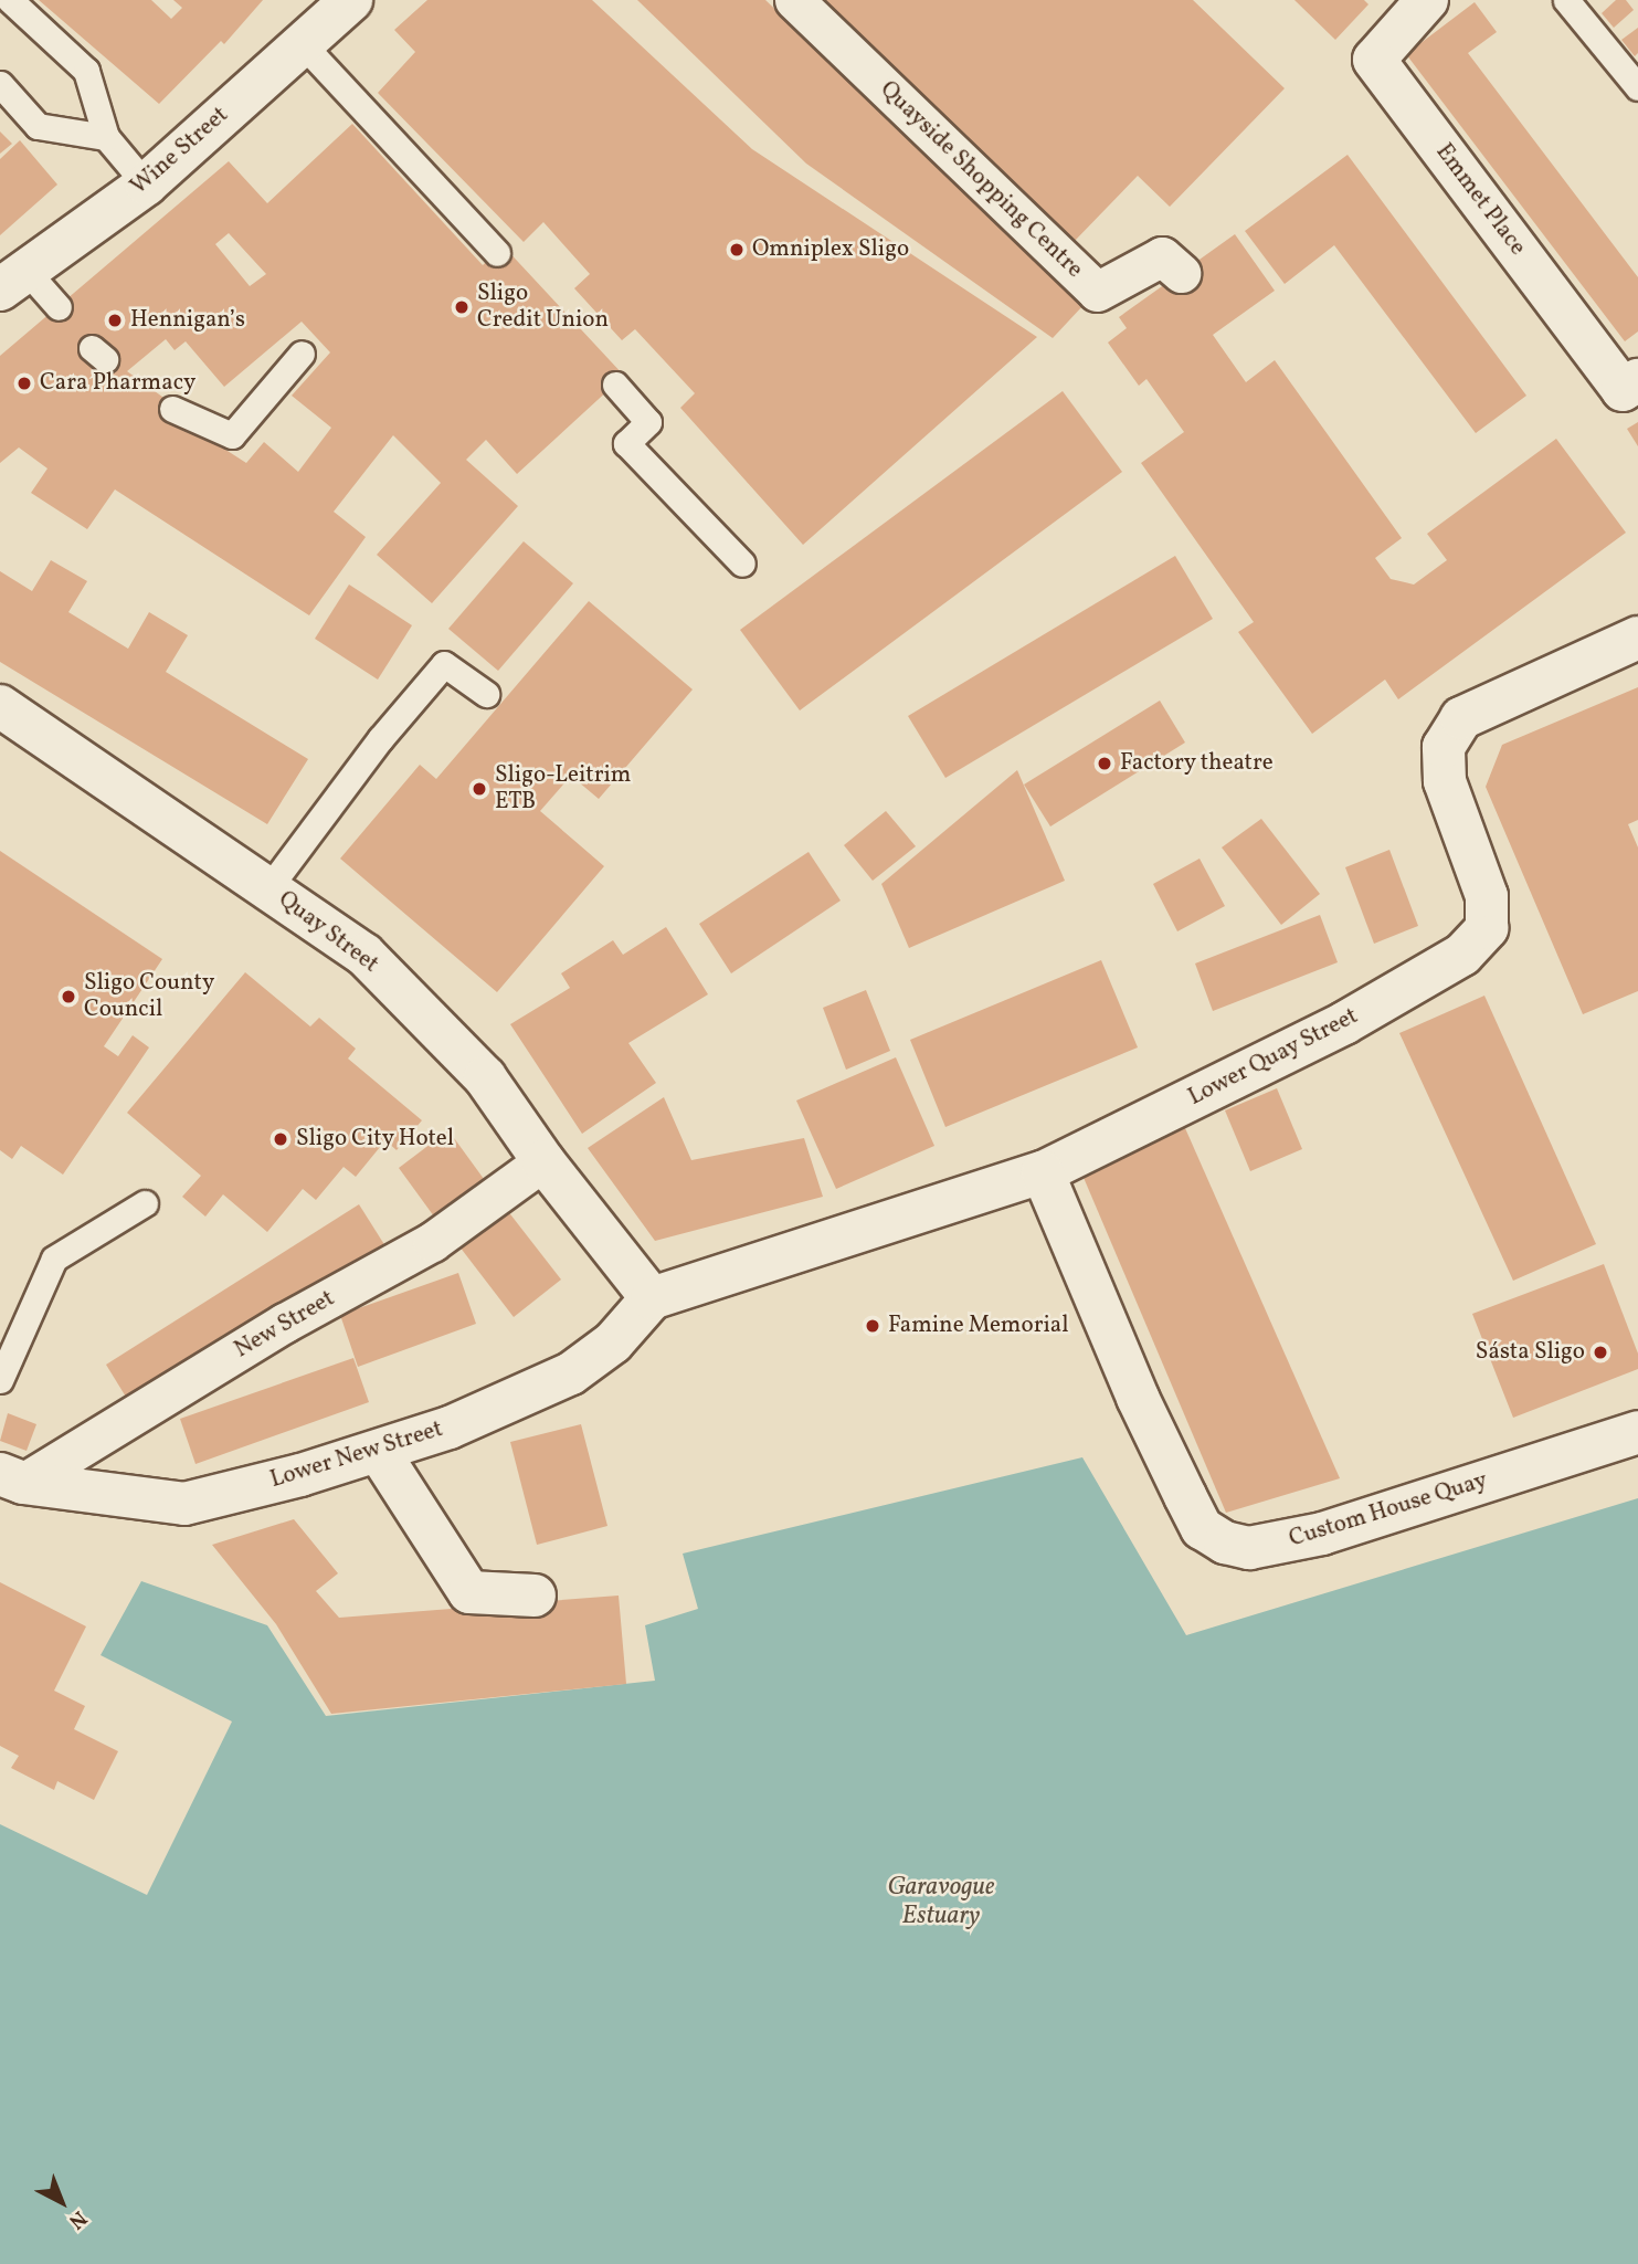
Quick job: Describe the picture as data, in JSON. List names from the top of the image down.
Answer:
{
  "streets": {
    "street": [
      "Wine Street",
      "Quayside Shopping Centre",
      "Emmet Place",
      "Quay Street",
      "Lower Quay Street",
      "New Street",
      "Lower New Street",
      "Custom House Quay"
    ]
  },
  "crossings": [
    ["Quay Street", "Lower Quay Street"],
    ["Quay Street", "New Street"],
    ["Quay Street", "Lower New Street"],
    ["Lower Quay Street", "Lower New Street"],
    ["Lower Quay Street", "Custom House Quay"],
    ["New Street", "Lower New Street"]
  ],
  "water": ["Garavogue Estuary"],
  "places": [
    "Omniplex Sligo",
    "Sligo Credit Union",
    "Hennigan’s",
    "Cara Pharmacy",
    "Factory theatre",
    "Sligo-Leitrim ETB",
    "Sligo County Council",
    "Sligo City Hotel",
    "Famine Memorial",
    "Sásta Sligo"
  ],
  "north": "bottom right"
}
